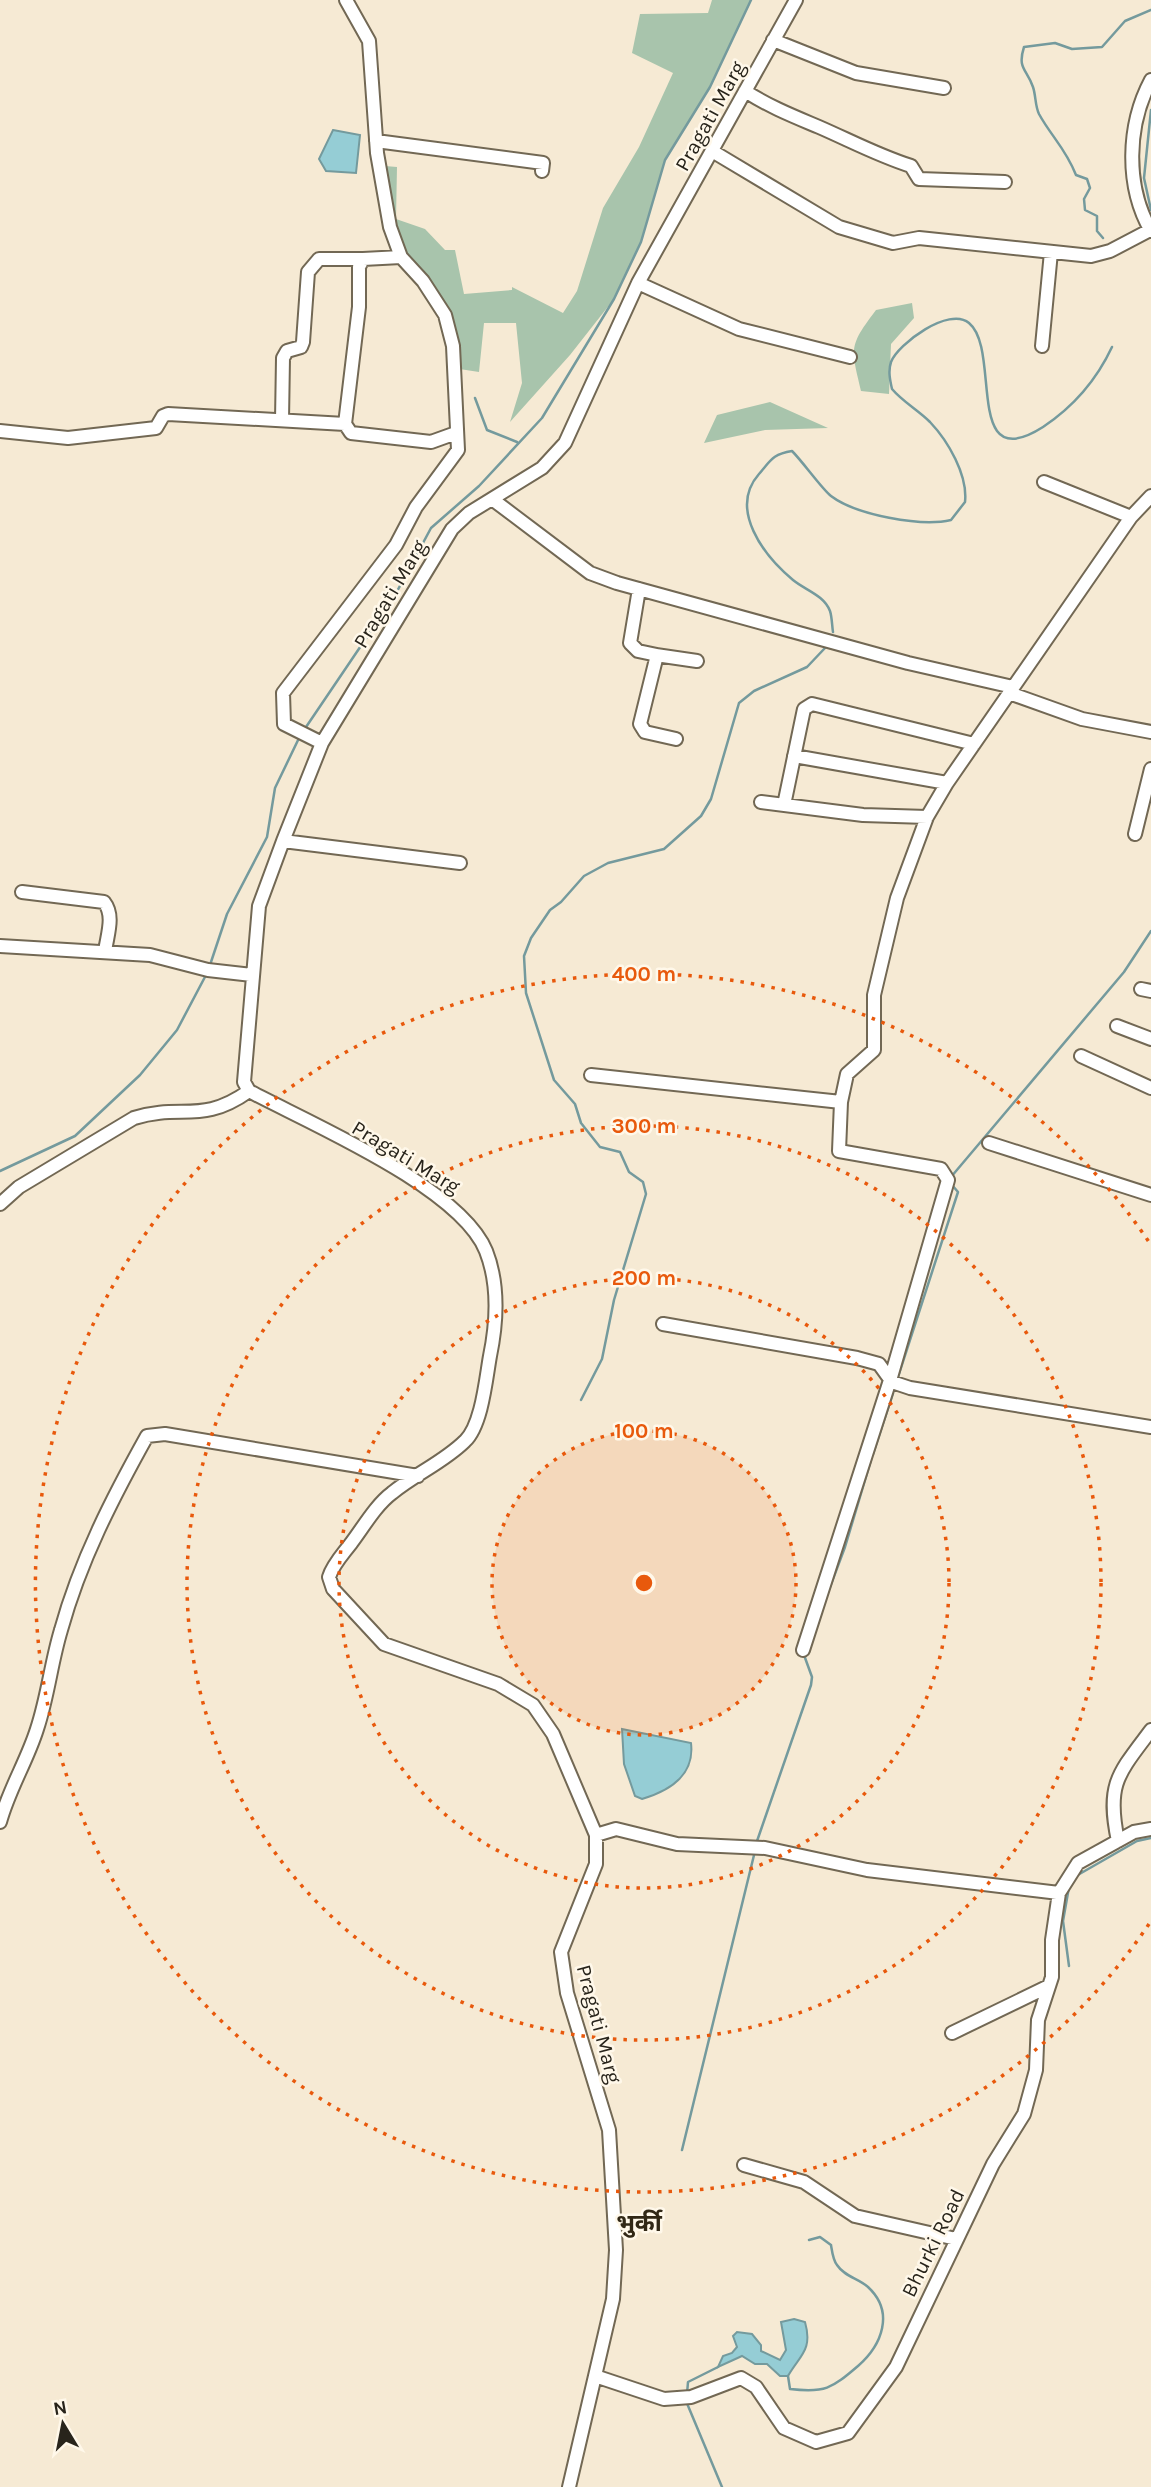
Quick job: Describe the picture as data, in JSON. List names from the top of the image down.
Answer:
{
  "streets": {
    "street": ["Pragati Marg", "Bhurki Road"]
  },
  "crossings": [
    ["Pragati Marg", "Bhurki Road"]
  ],
  "districts": ["भुर्की"],
  "north": "top",
  "rings": [
    "400 m",
    "300 m",
    "200 m",
    "100 m"
  ]
}
